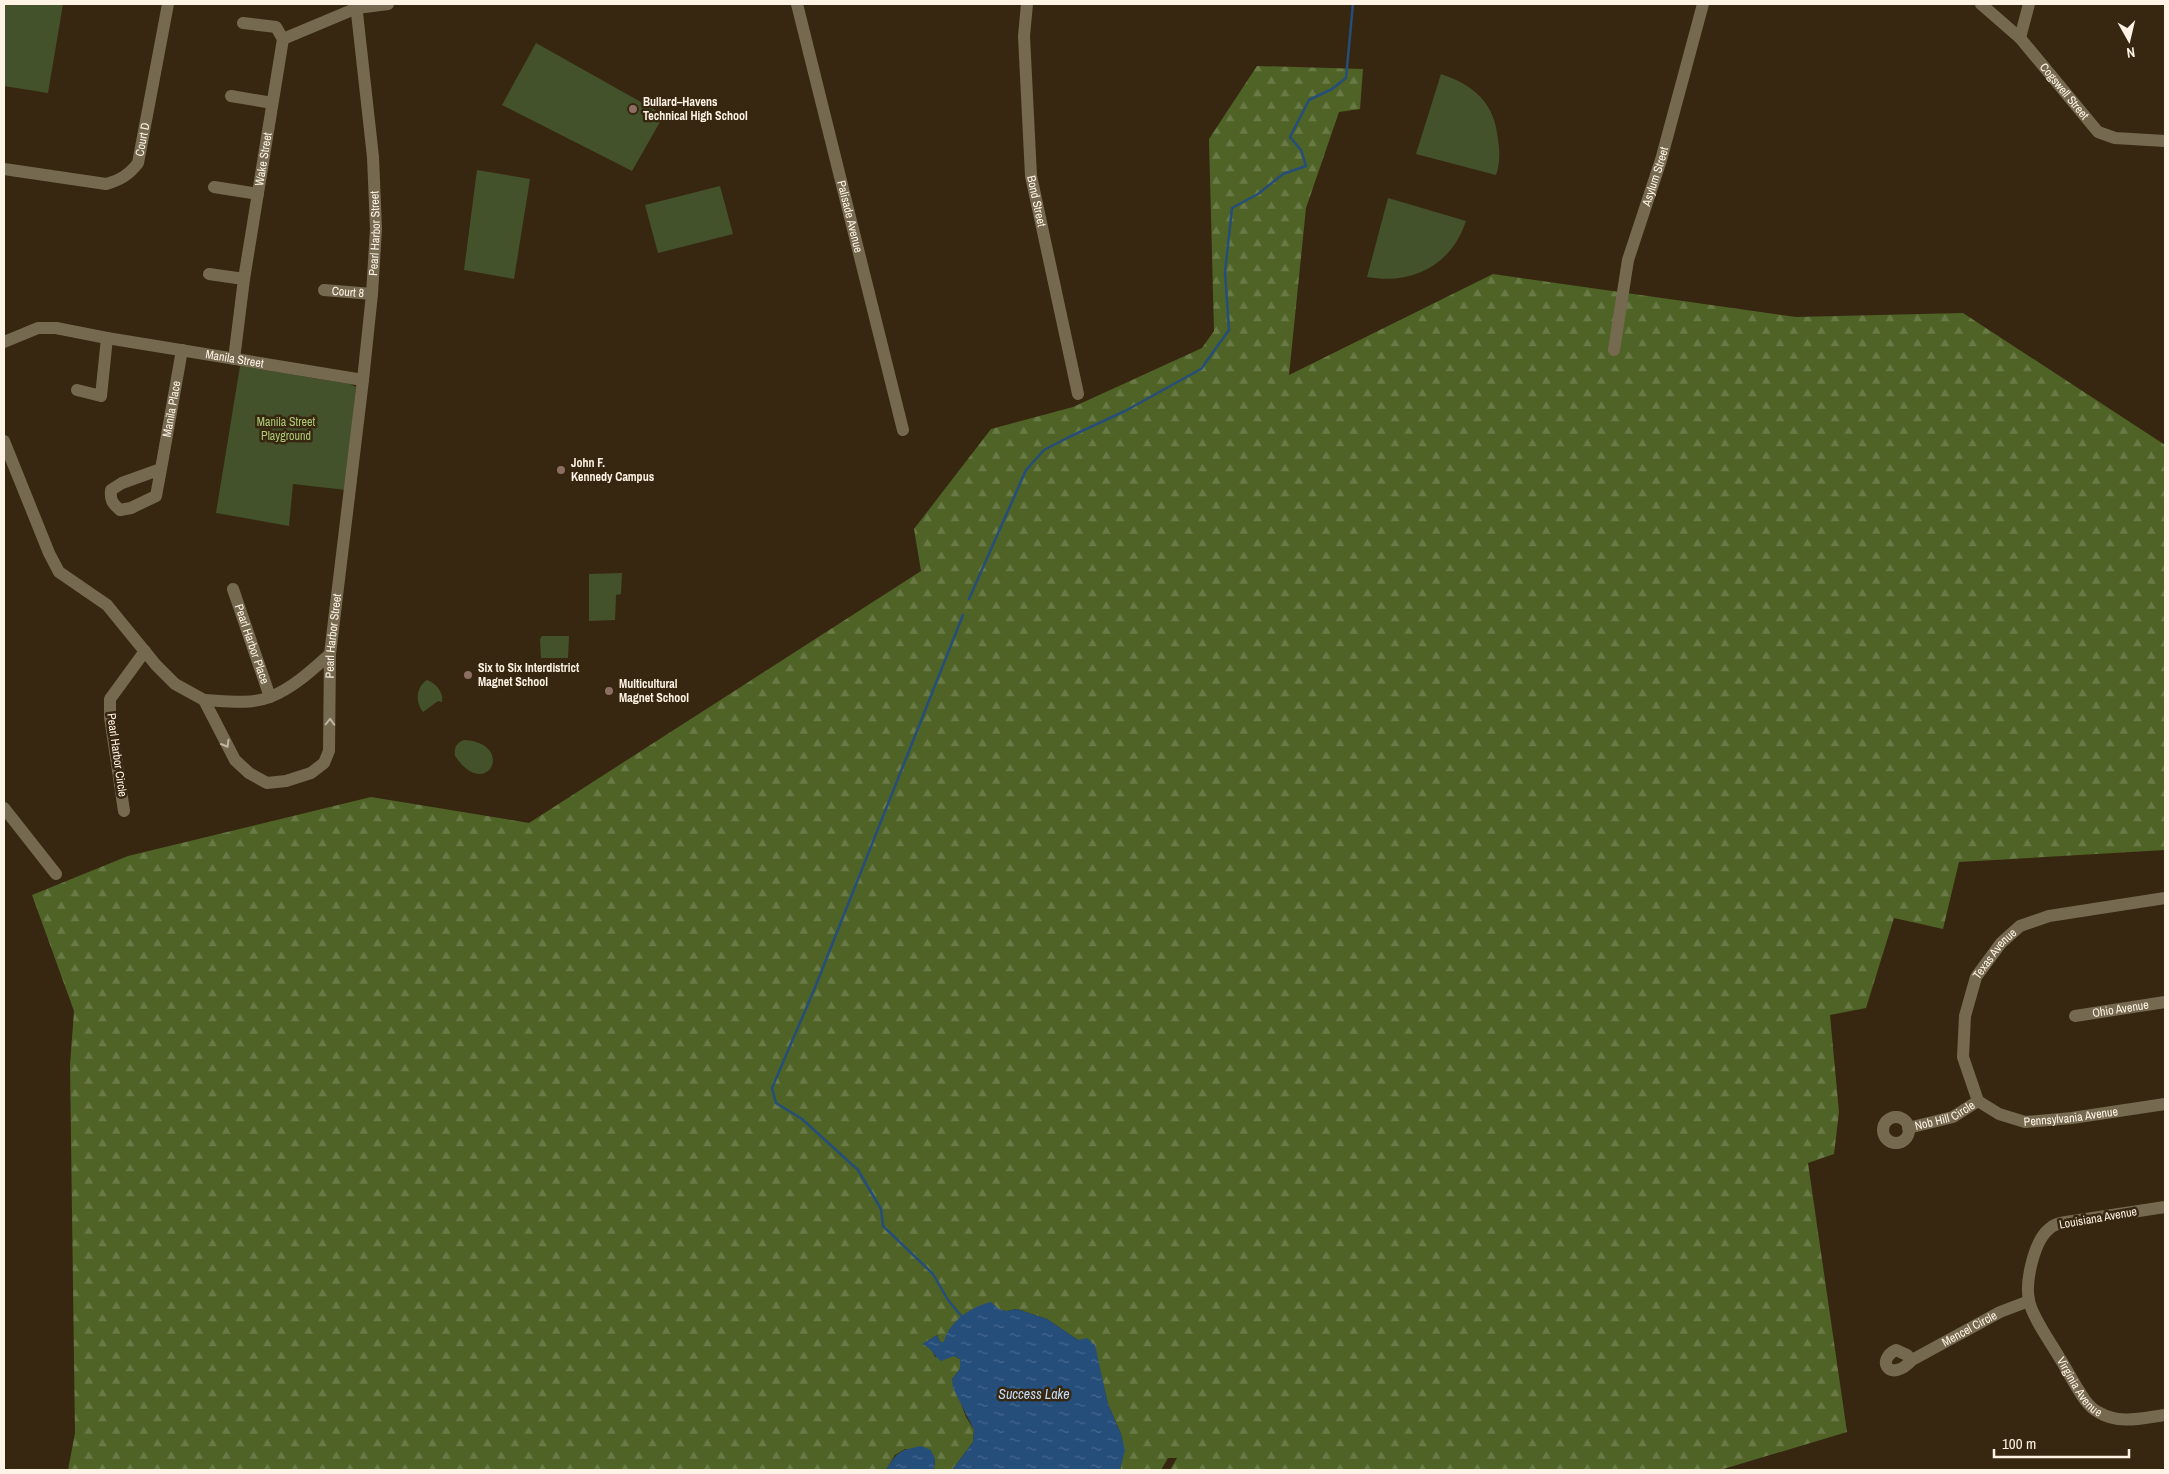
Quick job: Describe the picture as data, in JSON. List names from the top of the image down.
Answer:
{
  "streets": {
    "street": [
      "Cogswell Street",
      "Court D",
      "Wake Street",
      "Asylum Street",
      "Bond Street",
      "Palisade Avenue",
      "Pearl Harbor Street",
      "Court 8",
      "Manila Street",
      "Manila Place",
      "Pearl Harbor Place",
      "Pearl Harbor Circle",
      "Texas Avenue",
      "Ohio Avenue",
      "Nob Hill Circle",
      "Pennsylvania Avenue",
      "Louisiana Avenue",
      "Mencel Circle",
      "Virginia Avenue"
    ]
  },
  "crossings": [
    ["Wake Street", "Manila Street"],
    ["Pearl Harbor Street", "Court 8"],
    ["Pearl Harbor Street", "Manila Street"],
    ["Pearl Harbor Street", "Pearl Harbor Place"],
    ["Manila Street", "Manila Place"],
    ["Texas Avenue", "Nob Hill Circle"],
    ["Texas Avenue", "Pennsylvania Avenue"],
    ["Nob Hill Circle", "Pennsylvania Avenue"],
    ["Louisiana Avenue", "Mencel Circle"],
    ["Louisiana Avenue", "Virginia Avenue"],
    ["Mencel Circle", "Virginia Avenue"]
  ],
  "water": ["Success Lake"],
  "parks": ["Manila Street Playground"],
  "places": [
    "Bullard–Havens Technical High School",
    "John F. Kennedy Campus",
    "Six to Six Interdistrict Magnet School",
    "Multicultural Magnet School"
  ],
  "scale_bar": "100 m",
  "north": "bottom"
}
